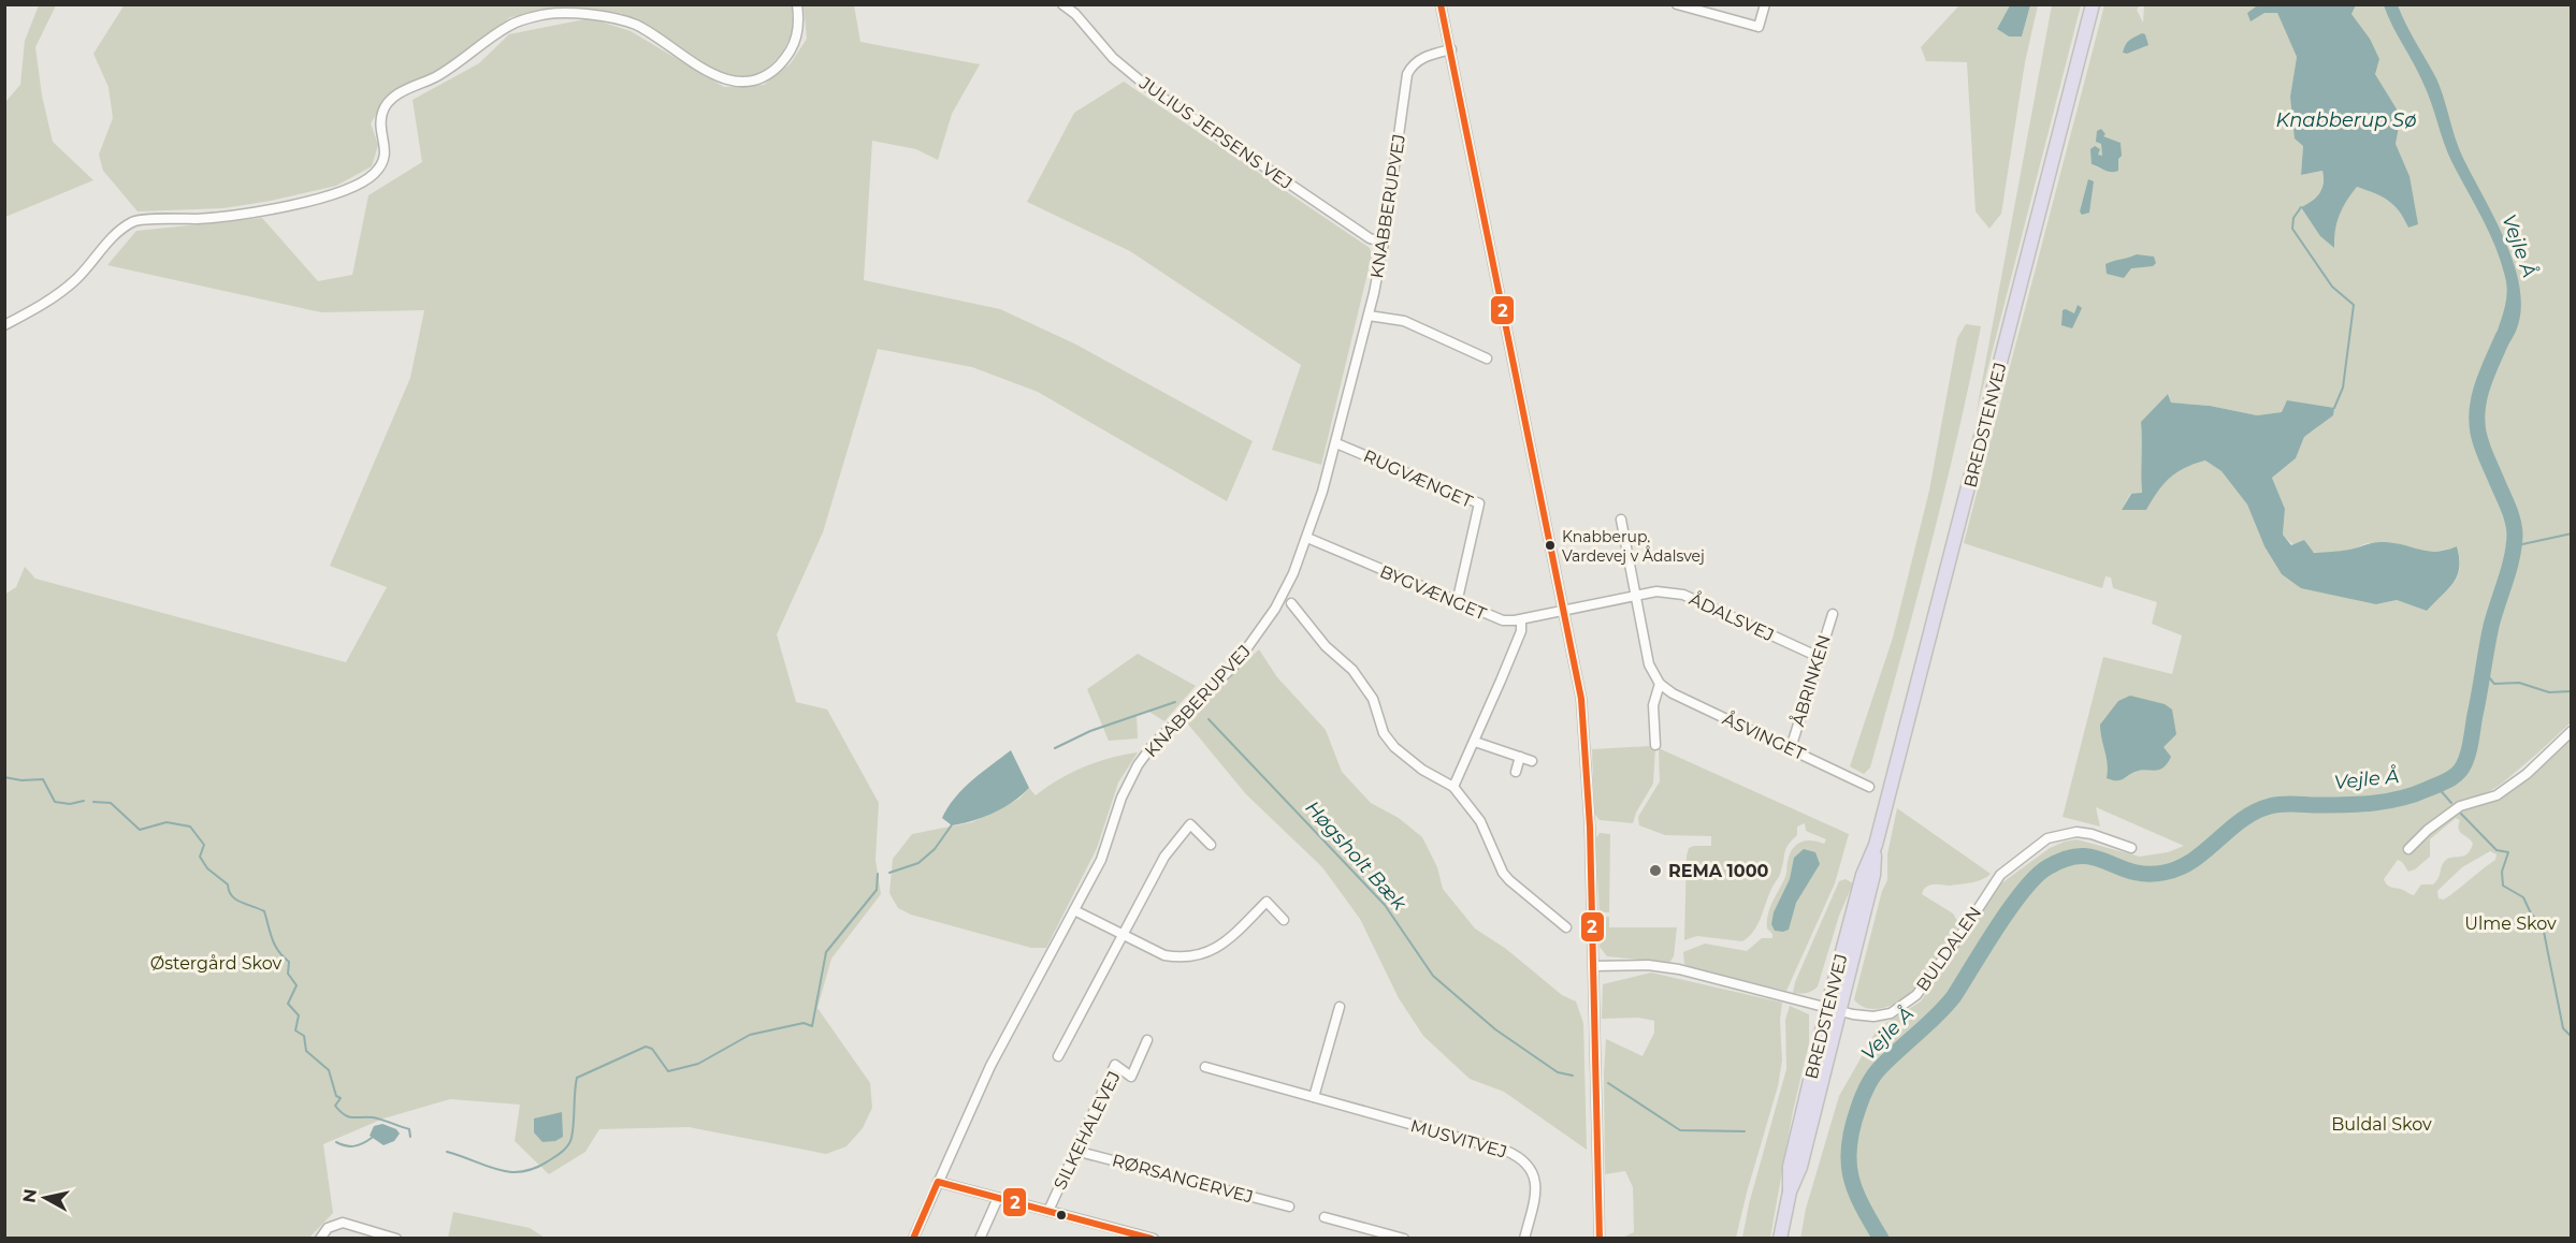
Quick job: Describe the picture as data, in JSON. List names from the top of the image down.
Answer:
{
  "streets": {
    "highway": ["BREDSTENVEJ"],
    "street": [
      "JULIUS JEPSENS VEJ",
      "KNABBERUPVEJ",
      "RUGVÆNGET",
      "BYGVÆNGET",
      "ÅDALSVEJ",
      "ÅBRINKEN",
      "ÅSVINGET",
      "BULDALEN",
      "SILKEHALEVEJ",
      "MUSVITVEJ",
      "RØRSANGERVEJ"
    ]
  },
  "crossings": [
    ["JULIUS JEPSENS VEJ", "KNABBERUPVEJ"],
    ["KNABBERUPVEJ", "RUGVÆNGET"],
    ["KNABBERUPVEJ", "BYGVÆNGET"],
    ["BREDSTENVEJ", "BULDALEN"],
    ["RUGVÆNGET", "BYGVÆNGET"],
    ["BYGVÆNGET", "ÅDALSVEJ"],
    ["ÅDALSVEJ", "ÅBRINKEN"],
    ["ÅBRINKEN", "ÅSVINGET"],
    ["SILKEHALEVEJ", "RØRSANGERVEJ"]
  ],
  "water": ["Knabberup Sø", "Vejle Å", "Høgsholt Bæk"],
  "parks": ["Ulme Skov", "Østergård Skov", "Buldal Skov"],
  "places": ["Knabberup, Vardevej v Ådalsvej", "REMA 1000"],
  "lines": ["transit line 2"],
  "north": "left"
}
